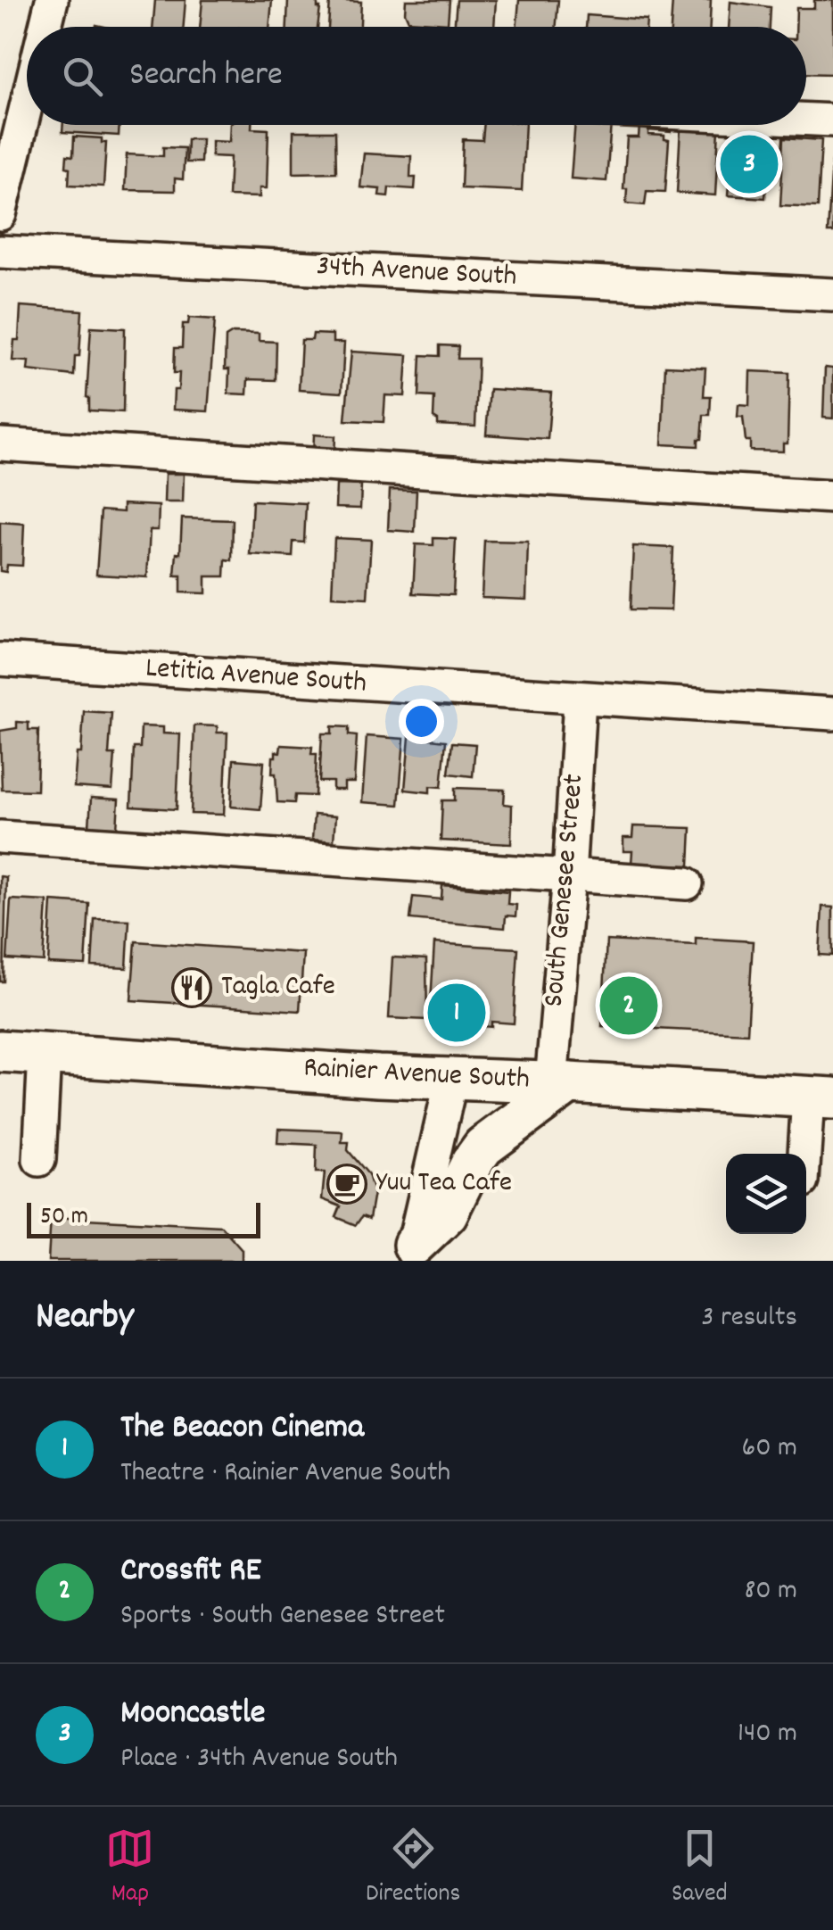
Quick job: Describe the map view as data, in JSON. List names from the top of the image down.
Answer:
{
  "streets": {
    "main road": ["Rainier Avenue South"],
    "street": ["34th Avenue South", "Letitia Avenue South", "South Genesee Street"]
  },
  "crossings": [
    ["Letitia Avenue South", "South Genesee Street"],
    ["South Genesee Street", "Rainier Avenue South"]
  ],
  "places": {
    "restaurant": ["Tagla Cafe"],
    "cafe": ["Yuu Tea Cafe"]
  },
  "scale_bar": "50 m",
  "page": {
    "search": "Search here",
    "pins": ["3", "2", "1"],
    "scale": "50 m",
    "heading": ["Nearby", "3 results"],
    "list": [
      {
        "mark": "1",
        "name": "The Beacon Cinema",
        "note": "Theatre · Rainier Avenue South",
        "value": "60 m"
      },
      {
        "mark": "2",
        "name": "Crossfit RE",
        "note": "Sports · South Genesee Street",
        "value": "80 m"
      },
      {
        "mark": "3",
        "name": "Mooncastle",
        "note": "Place · 34th Avenue South",
        "value": "140 m"
      }
    ],
    "nav": ["Map", "Directions", "Saved"]
  }
}
